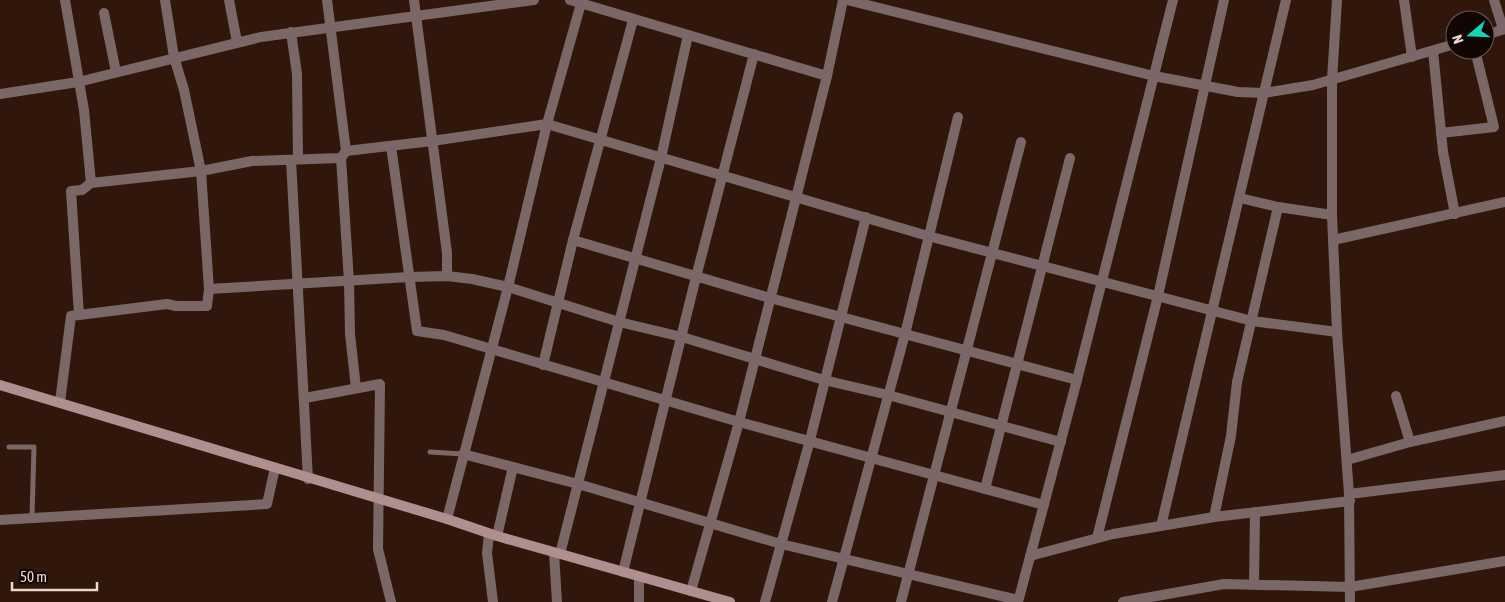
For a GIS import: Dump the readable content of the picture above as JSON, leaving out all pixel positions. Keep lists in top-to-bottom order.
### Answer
{
  "scale_bar": "50 m",
  "north": "left"
}
